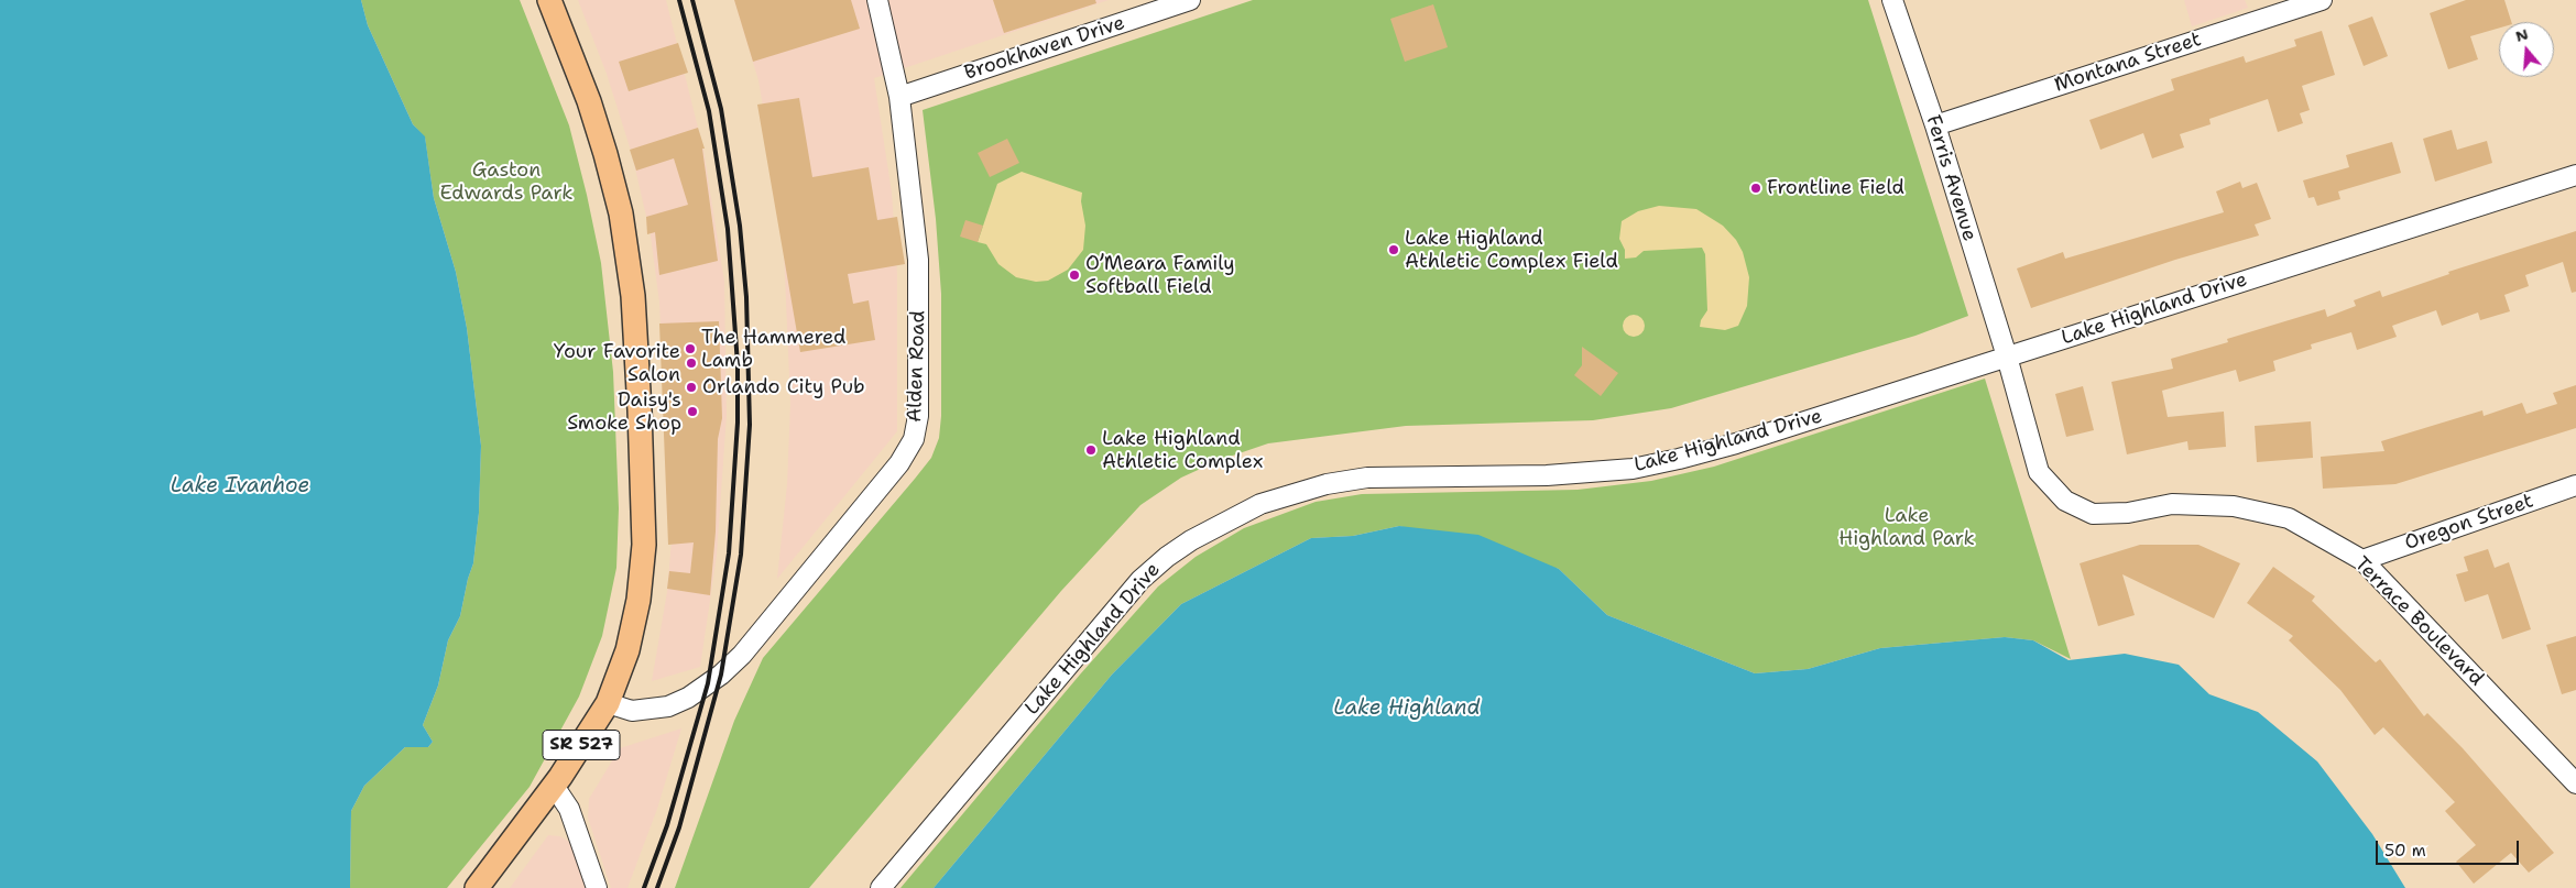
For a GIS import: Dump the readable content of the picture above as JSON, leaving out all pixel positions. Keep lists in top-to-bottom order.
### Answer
{
  "streets": {
    "main road": ["SR 527"],
    "street": [
      "Brookhaven Drive",
      "Montana Street",
      "Ferris Avenue",
      "Lake Highland Drive",
      "Alden Road",
      "Oregon Street",
      "Terrace Boulevard"
    ]
  },
  "crossings": [
    ["Brookhaven Drive", "Alden Road"],
    ["Montana Street", "Ferris Avenue"],
    ["Ferris Avenue", "Lake Highland Drive"],
    ["Ferris Avenue", "Terrace Boulevard"],
    ["Lake Highland Drive", "Terrace Boulevard"],
    ["Alden Road", "SR 527"],
    ["Oregon Street", "Terrace Boulevard"]
  ],
  "water": ["Lake Ivanhoe", "Lake Highland"],
  "parks": ["Gaston Edwards Park", "Lake Highland Park"],
  "places": [
    "Frontline Field",
    "Lake Highland Athletic Complex Field",
    "O’Meara Family Softball Field",
    "The Hammered Lamb",
    "Your Favorite Salon",
    "Orlando City Pub",
    "Daisy's Smoke Shop",
    "Lake Highland Athletic Complex"
  ],
  "scale_bar": "50 m",
  "north": "top"
}
